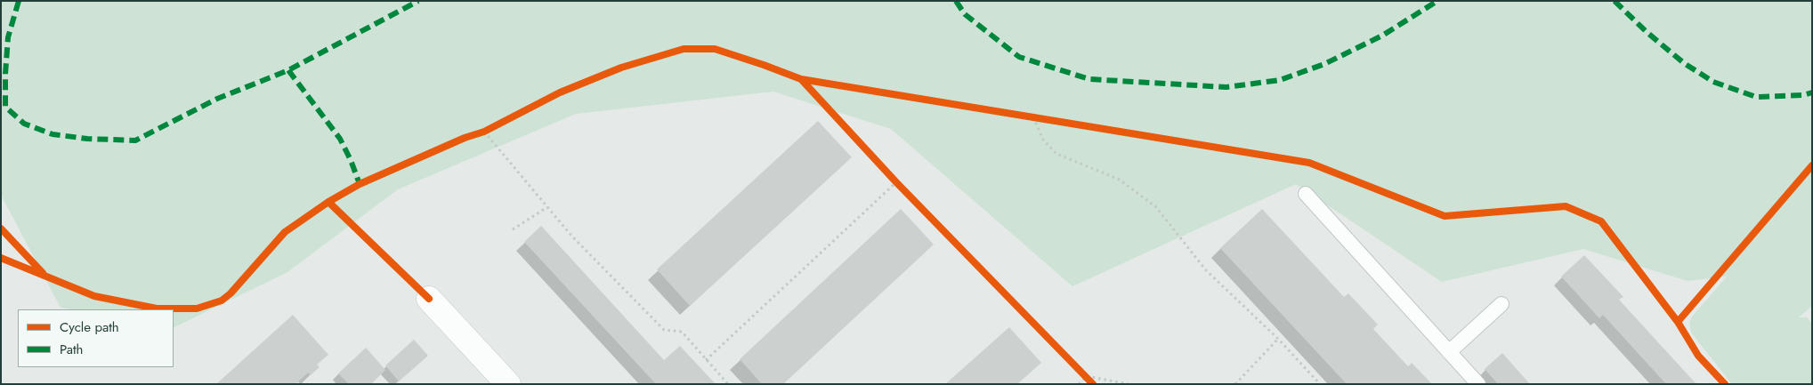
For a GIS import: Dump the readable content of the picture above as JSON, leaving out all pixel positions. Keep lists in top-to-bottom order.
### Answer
{
  "legend": ["Cycle path", "Path"]
}
